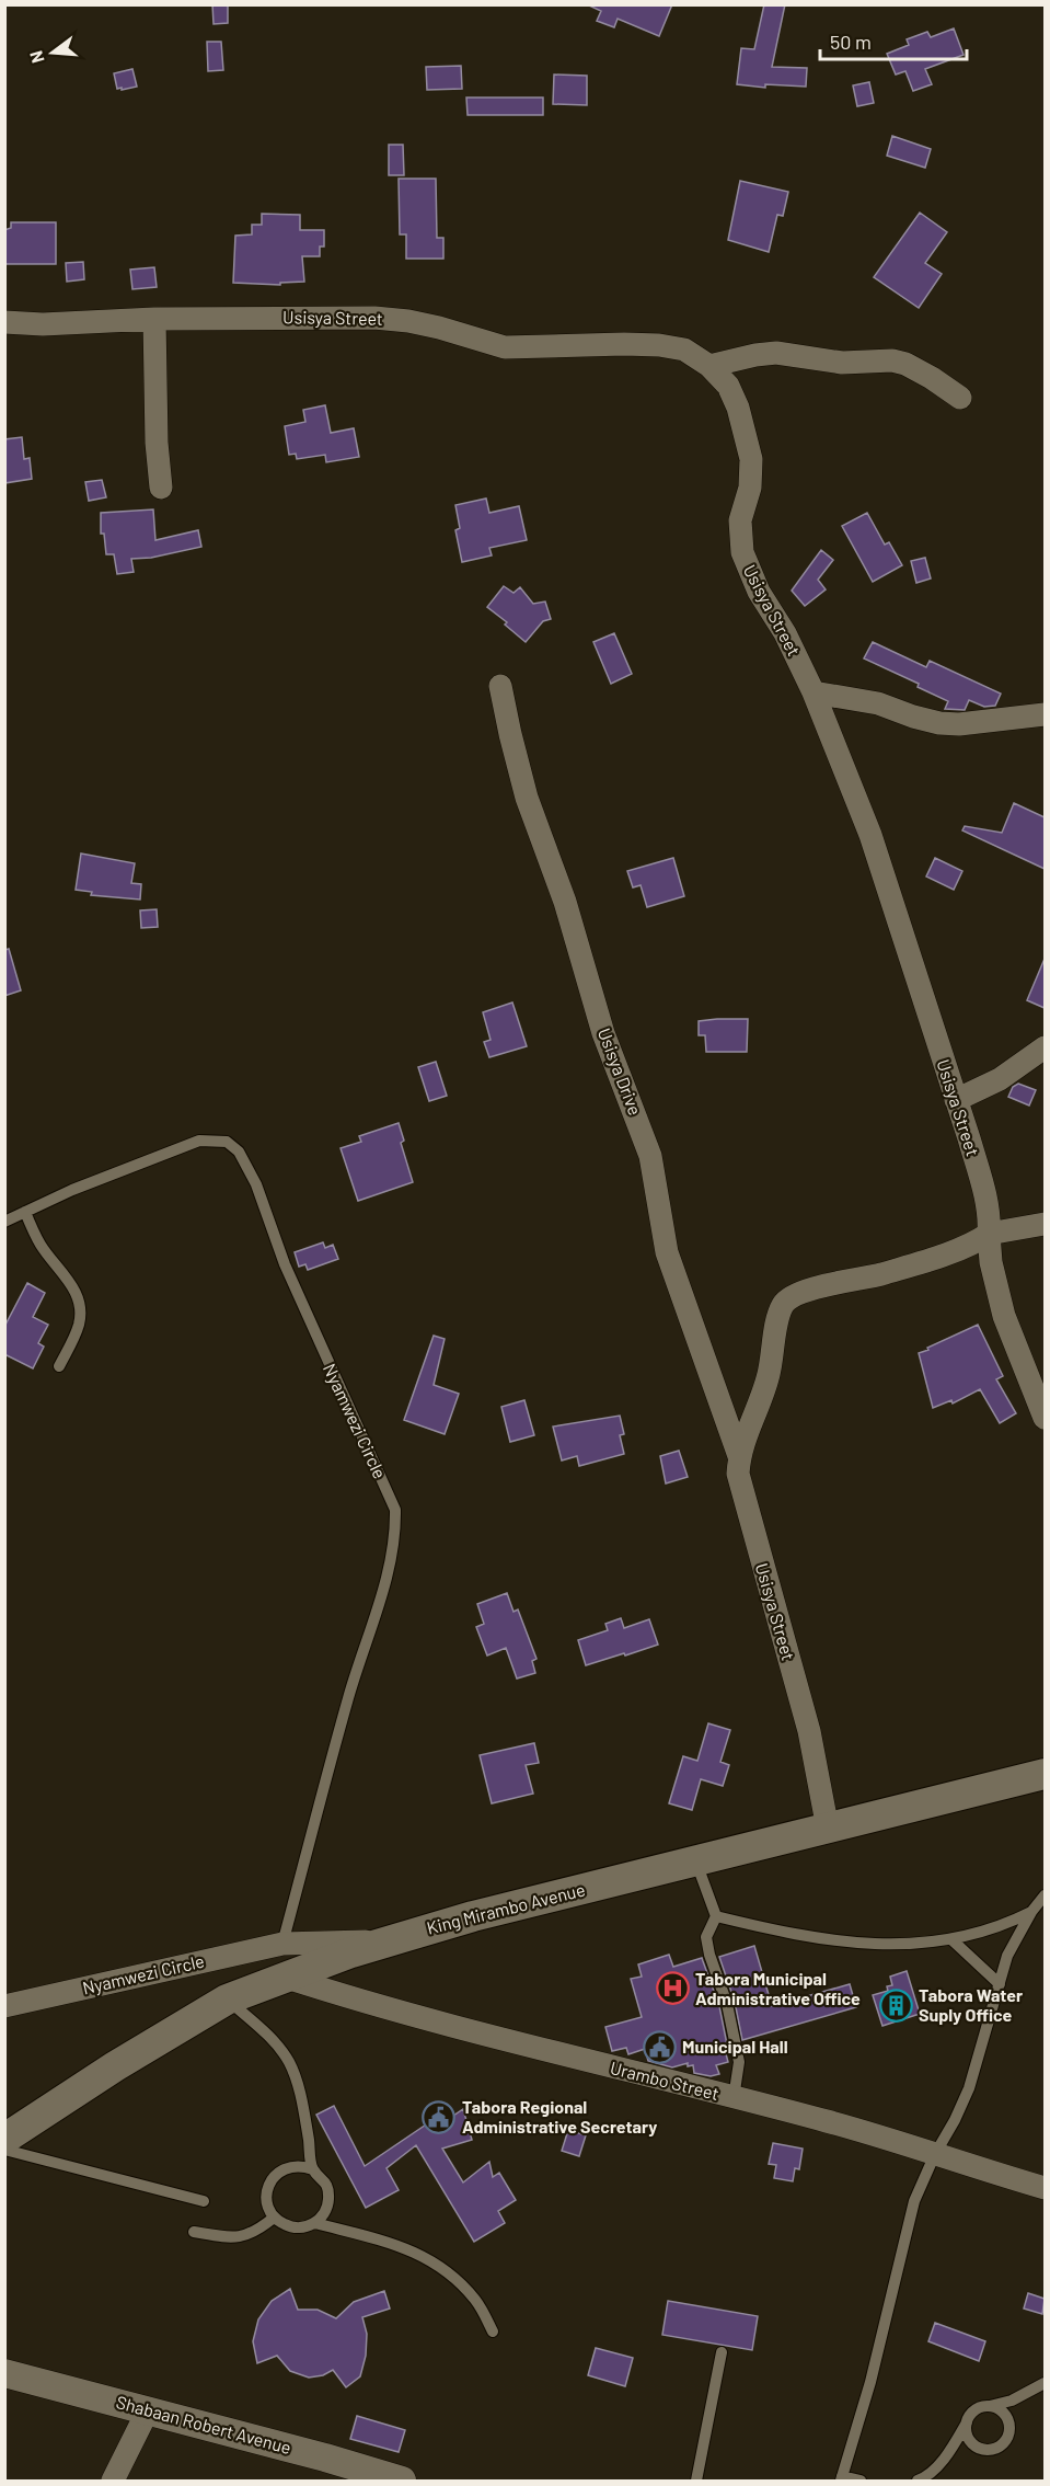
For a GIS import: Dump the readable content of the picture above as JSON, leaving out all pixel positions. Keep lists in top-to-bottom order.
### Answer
{
  "streets": {
    "main road": ["King Mirambo Avenue"],
    "street": [
      "Usisya Street",
      "Usisya Drive",
      "Nyamwezi Circle",
      "Urambo Street",
      "Shabaan Robert Avenue"
    ]
  },
  "crossings": [
    ["Usisya Street", "Usisya Drive"],
    ["Usisya Street", "King Mirambo Avenue"],
    ["Nyamwezi Circle", "King Mirambo Avenue"],
    ["King Mirambo Avenue", "Urambo Street"]
  ],
  "places": {
    "hospital": ["Tabora Municipal Administrative Office"],
    "building": ["Tabora Water Suply Office"],
    "public building": ["Municipal Hall", "Tabora Regional Administrative Secretary"]
  },
  "scale_bar": "50 m",
  "north": "left"
}
